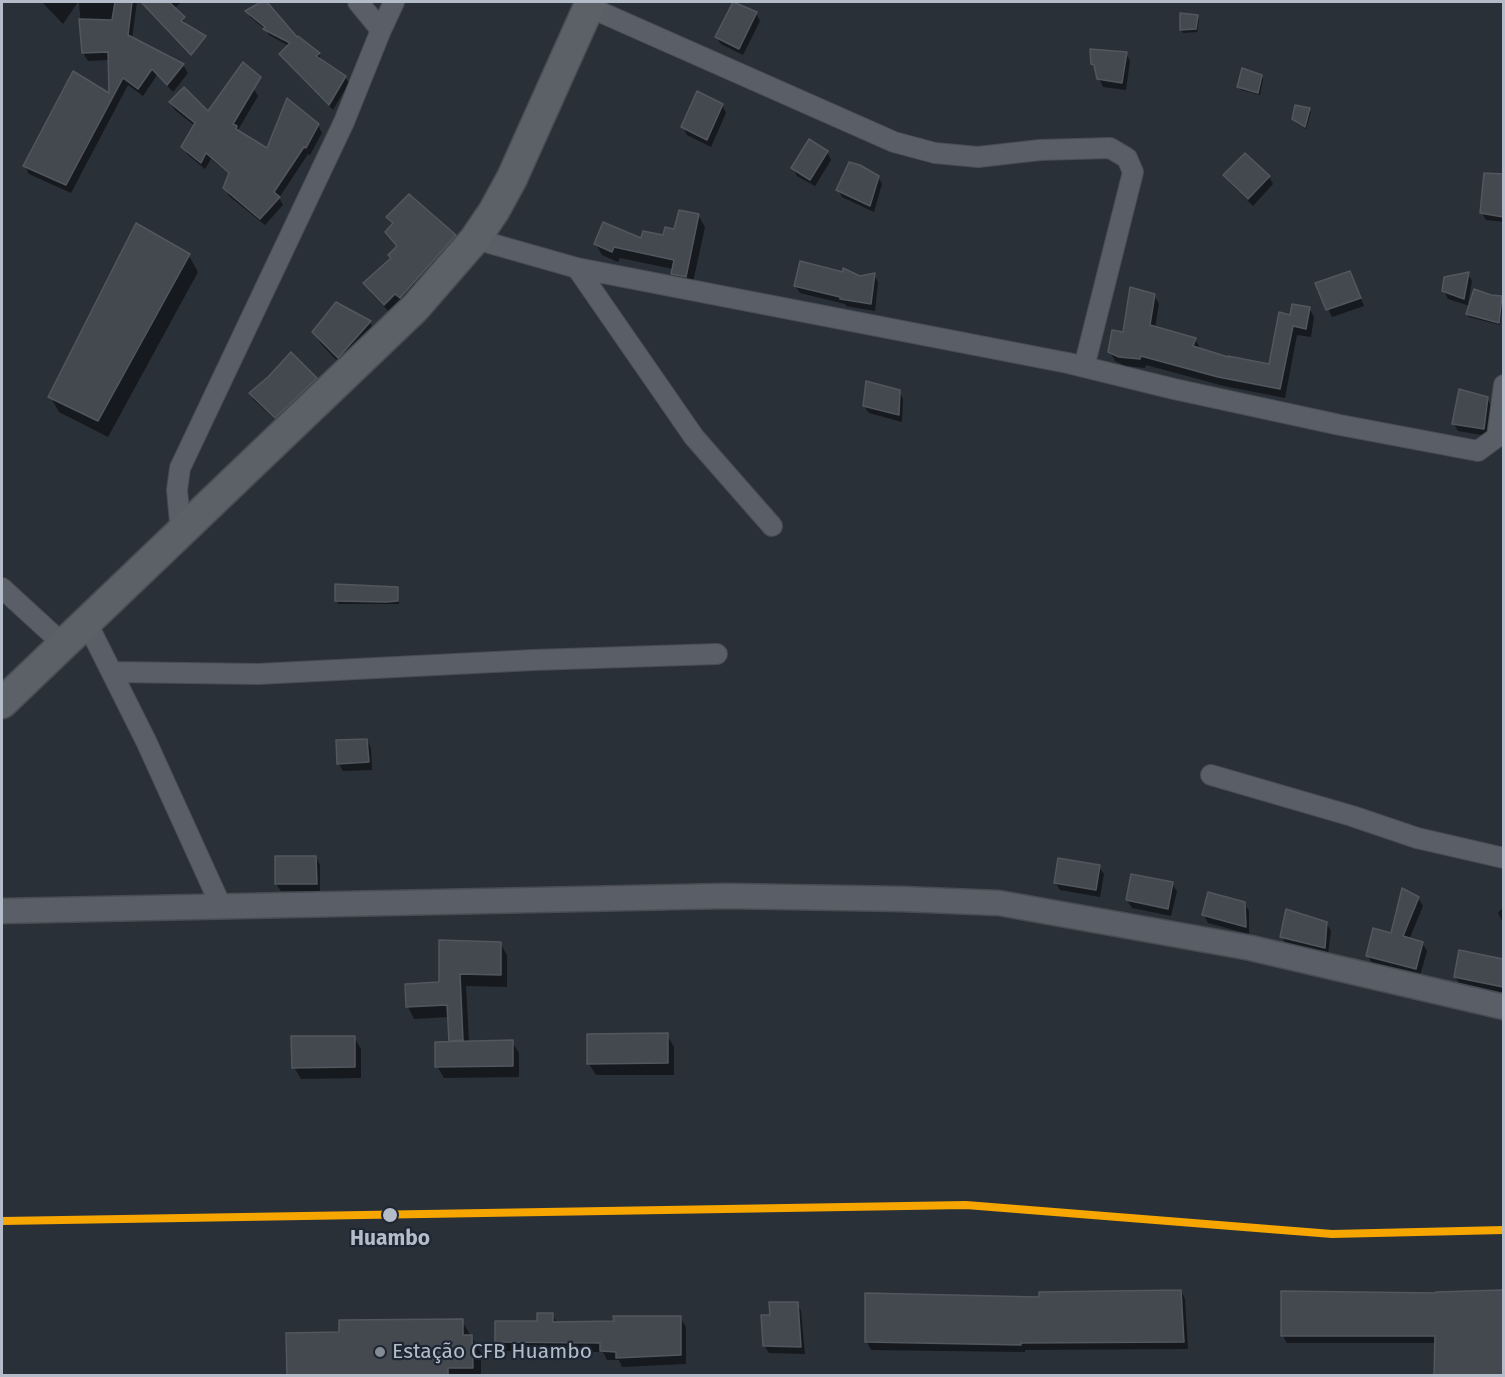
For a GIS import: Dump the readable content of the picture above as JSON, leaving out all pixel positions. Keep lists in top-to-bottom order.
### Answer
{
  "places": ["Huambo", "Estação CFB Huambo"]
}
